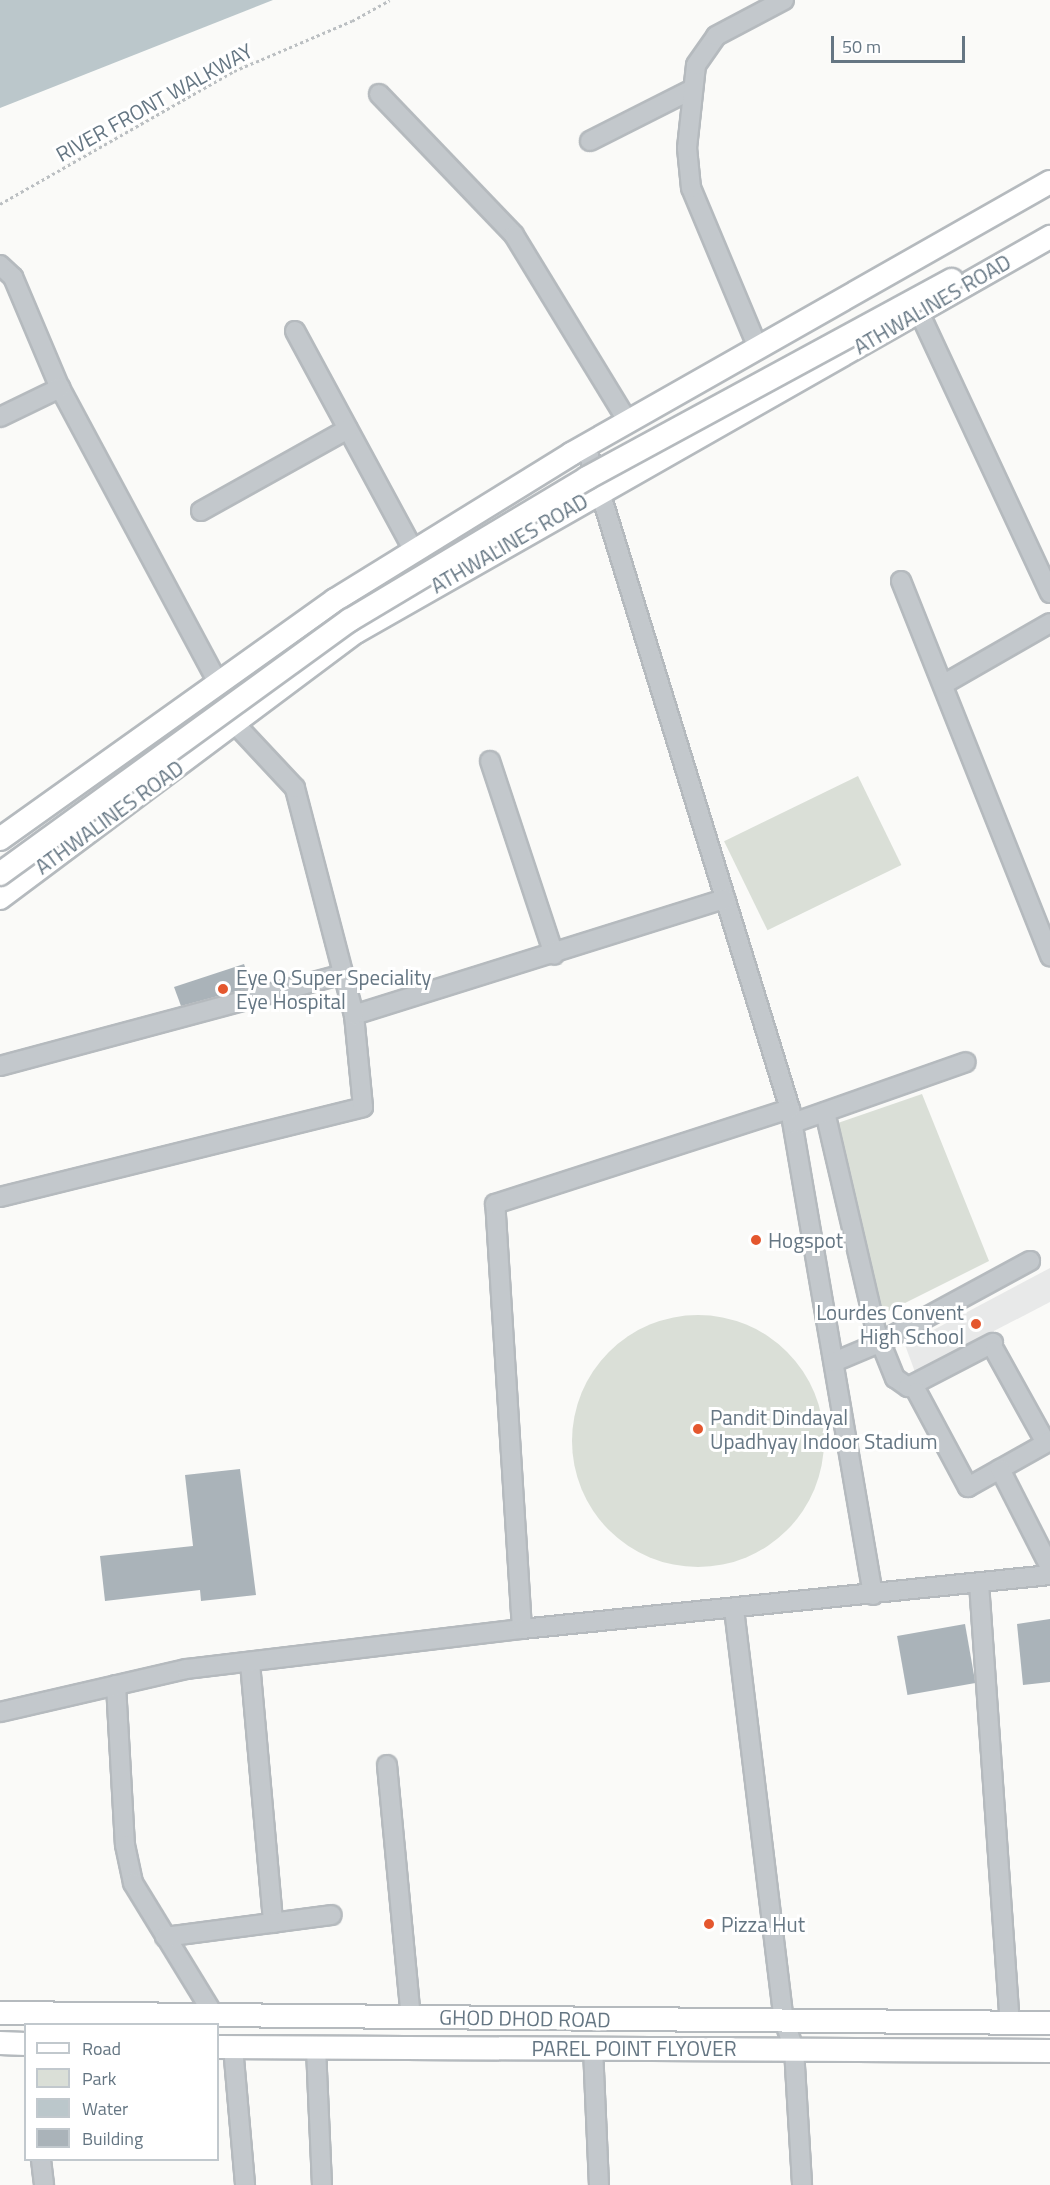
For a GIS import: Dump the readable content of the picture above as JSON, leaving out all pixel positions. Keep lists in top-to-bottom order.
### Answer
{
  "streets": {
    "main road": ["ATHWALINES ROAD", "GHOD DHOD ROAD", "PAREL POINT FLYOVER"],
    "path": ["RIVER FRONT WALKWAY"]
  },
  "places": [
    "Eye Q Super Speciality Eye Hospital",
    "Hogspot",
    "Lourdes Convent High School",
    "Pandit Dindayal Upadhyay Indoor Stadium",
    "Pizza Hut"
  ],
  "legend": [
    "Road",
    "Park",
    "Water",
    "Building"
  ],
  "scale_bar": "50 m"
}
